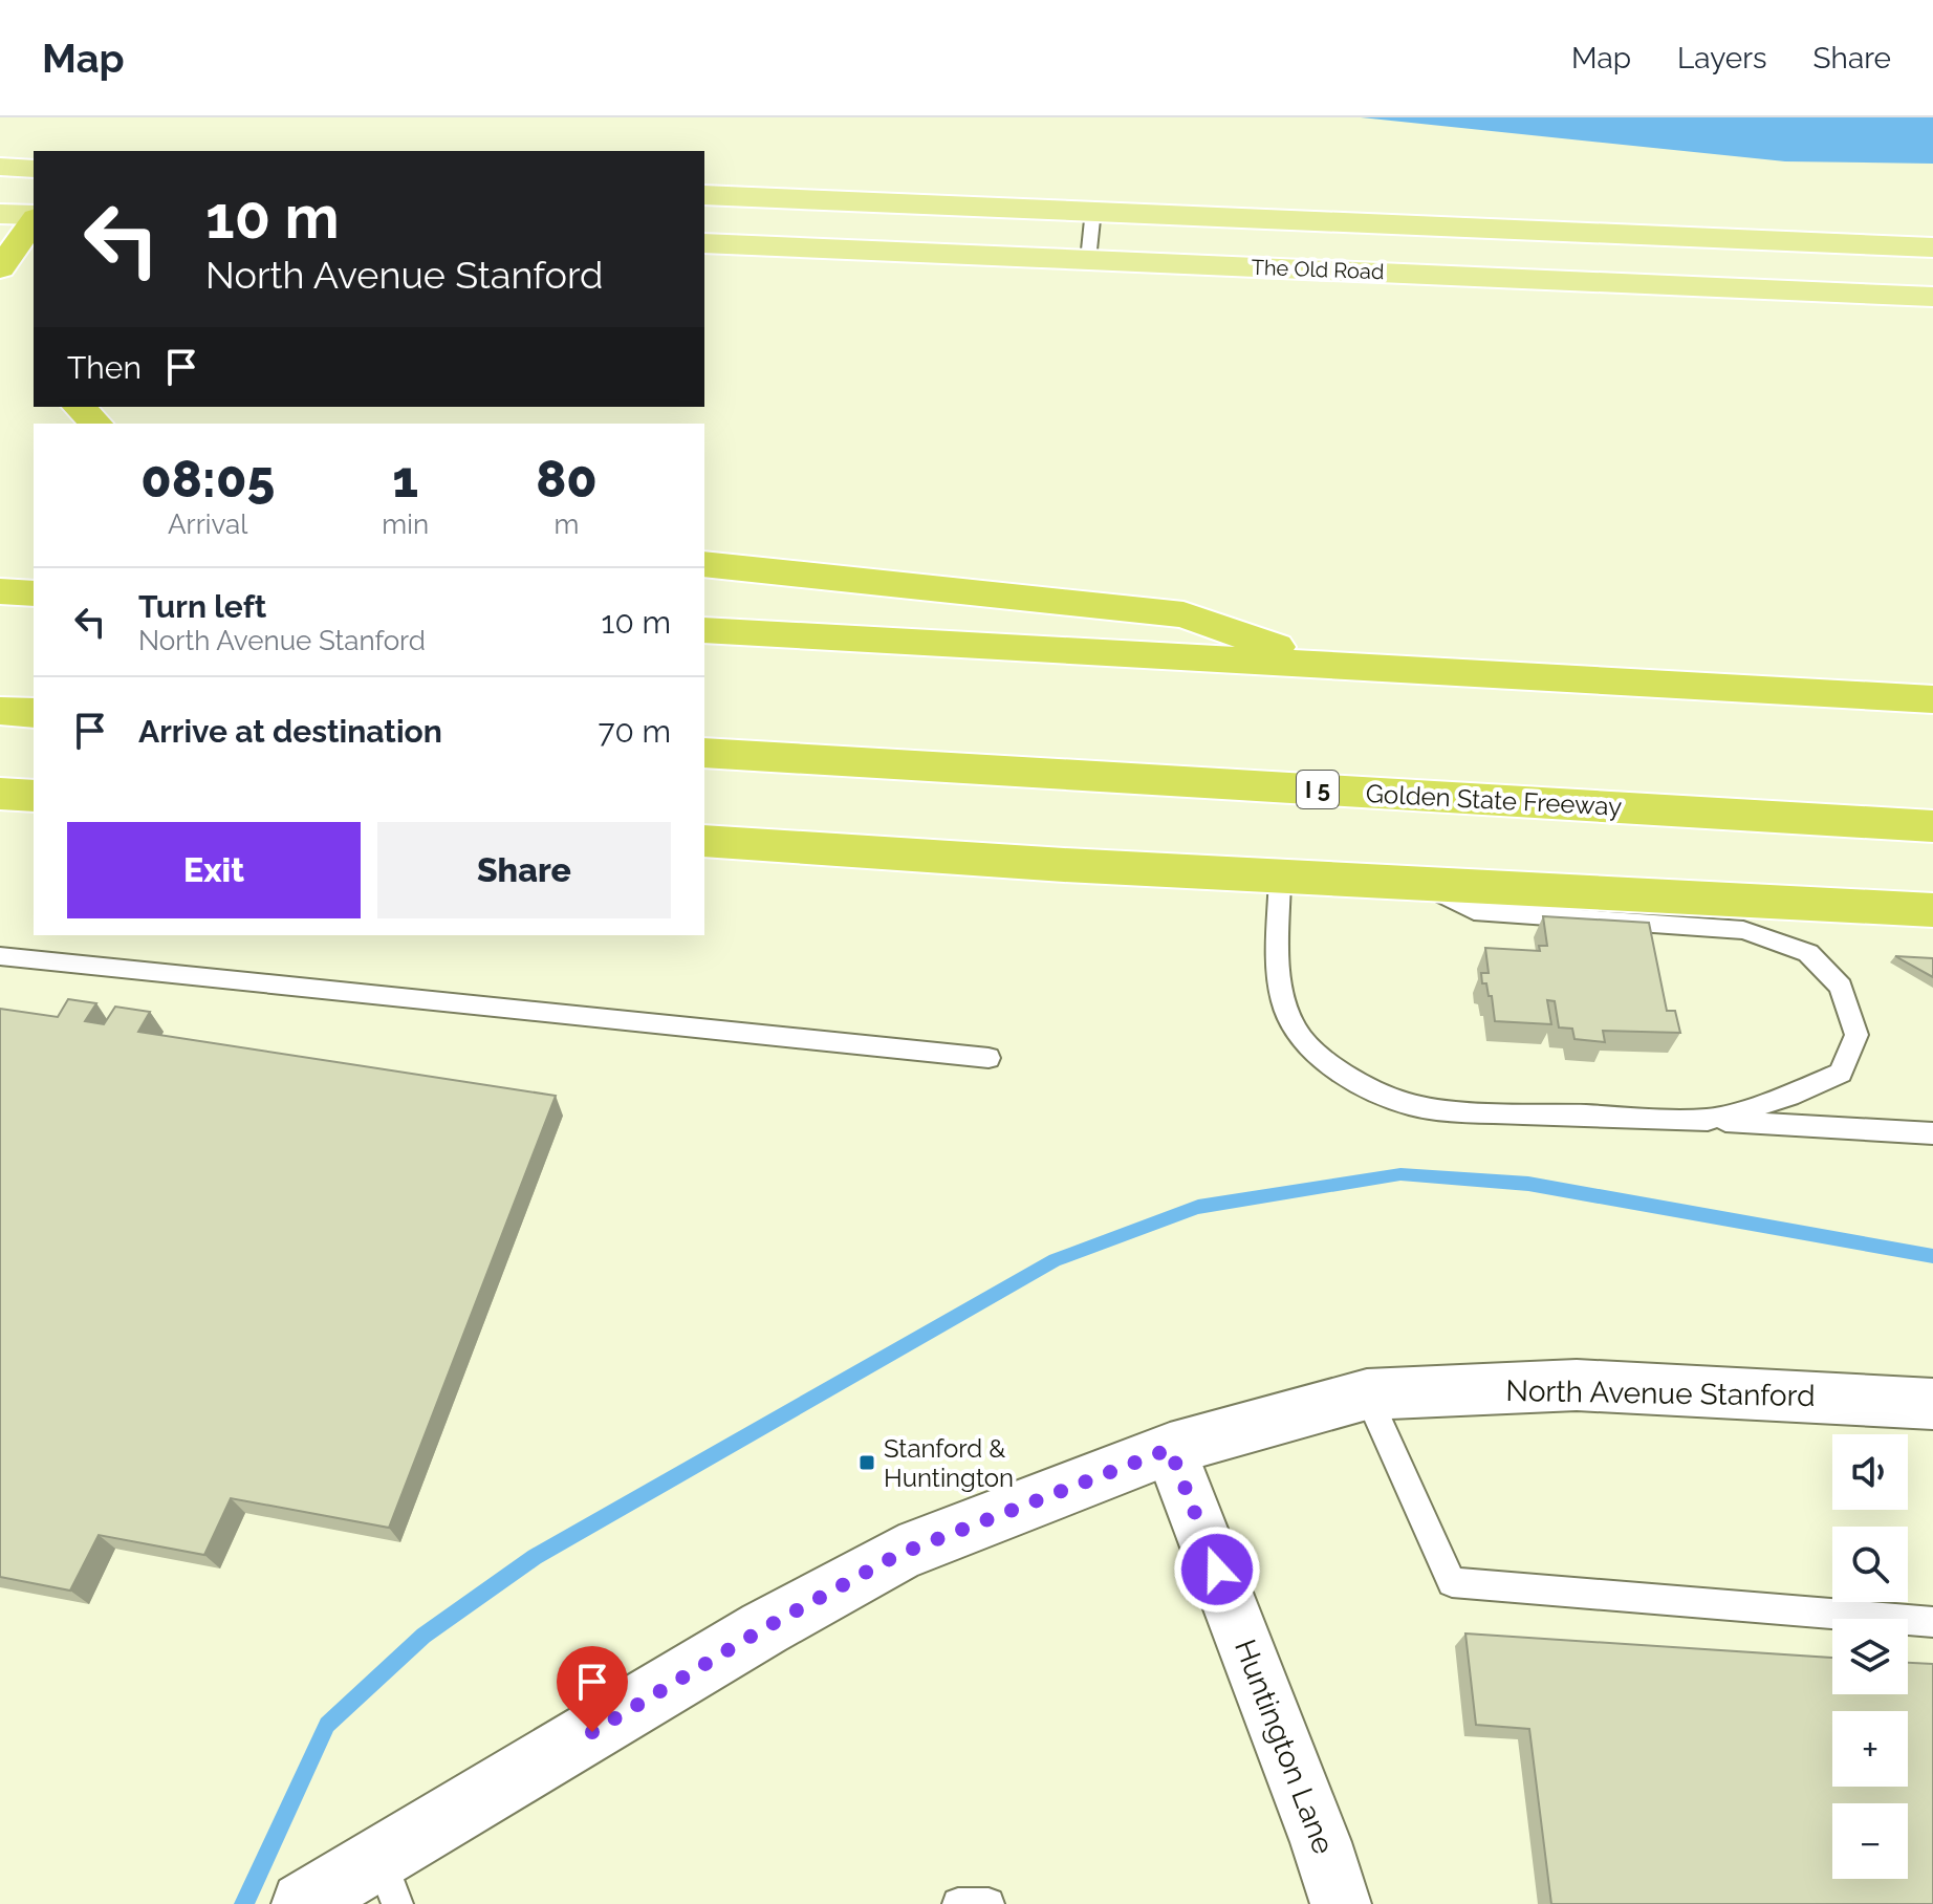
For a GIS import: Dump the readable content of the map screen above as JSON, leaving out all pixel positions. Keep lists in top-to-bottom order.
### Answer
{
  "streets": {
    "highway": ["I 5", "Golden State Freeway"],
    "main road": ["The Old Road"],
    "street": ["North Avenue Stanford", "Huntington Lane"]
  },
  "crossings": [
    ["North Avenue Stanford", "Huntington Lane"]
  ],
  "places": {
    "transit": ["Stanford & Huntington"]
  },
  "page": {
    "header": "Map",
    "nav": ["Map", "Layers", "Share"],
    "turn": ["10 m", "North Avenue Stanford"],
    "then": "Then",
    "eta": [
      "08:05",
      "Arrival",
      "1",
      "min",
      "80",
      "m"
    ],
    "list": [
      {
        "name": "Turn left",
        "note": "North Avenue Stanford",
        "value": "10 m"
      },
      {
        "name": "Arrive at destination",
        "value": "70 m"
      }
    ],
    "buttons": ["Exit", "Share"],
    "map_buttons": ["+", "−"]
  }
}
